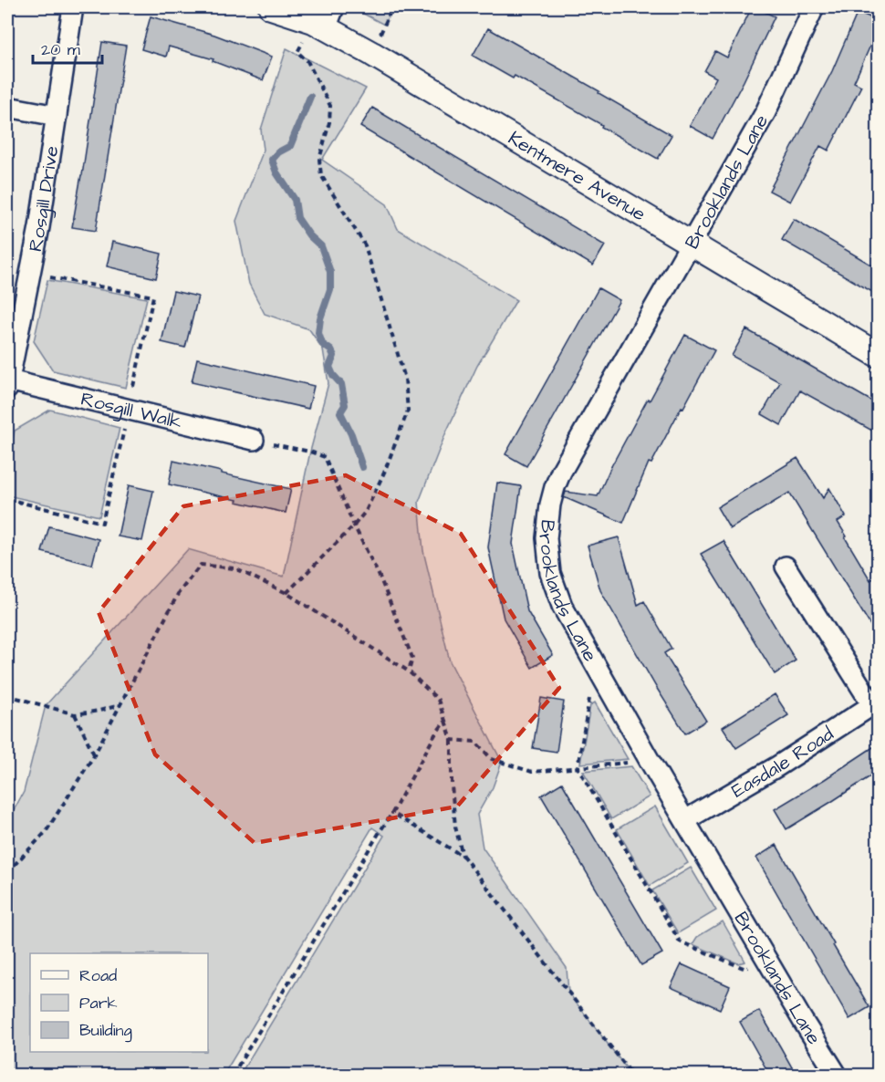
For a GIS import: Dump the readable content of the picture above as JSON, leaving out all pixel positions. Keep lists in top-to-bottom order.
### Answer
{
  "streets": {
    "street": [
      "Kentmere Avenue",
      "Brooklands Lane",
      "Rosgill Drive",
      "Rosgill Walk",
      "Easdale Road"
    ]
  },
  "crossings": [
    ["Kentmere Avenue", "Brooklands Lane"],
    ["Brooklands Lane", "Easdale Road"],
    ["Rosgill Drive", "Rosgill Walk"]
  ],
  "legend": ["Road", "Park", "Building"],
  "scale_bar": "20 m"
}
